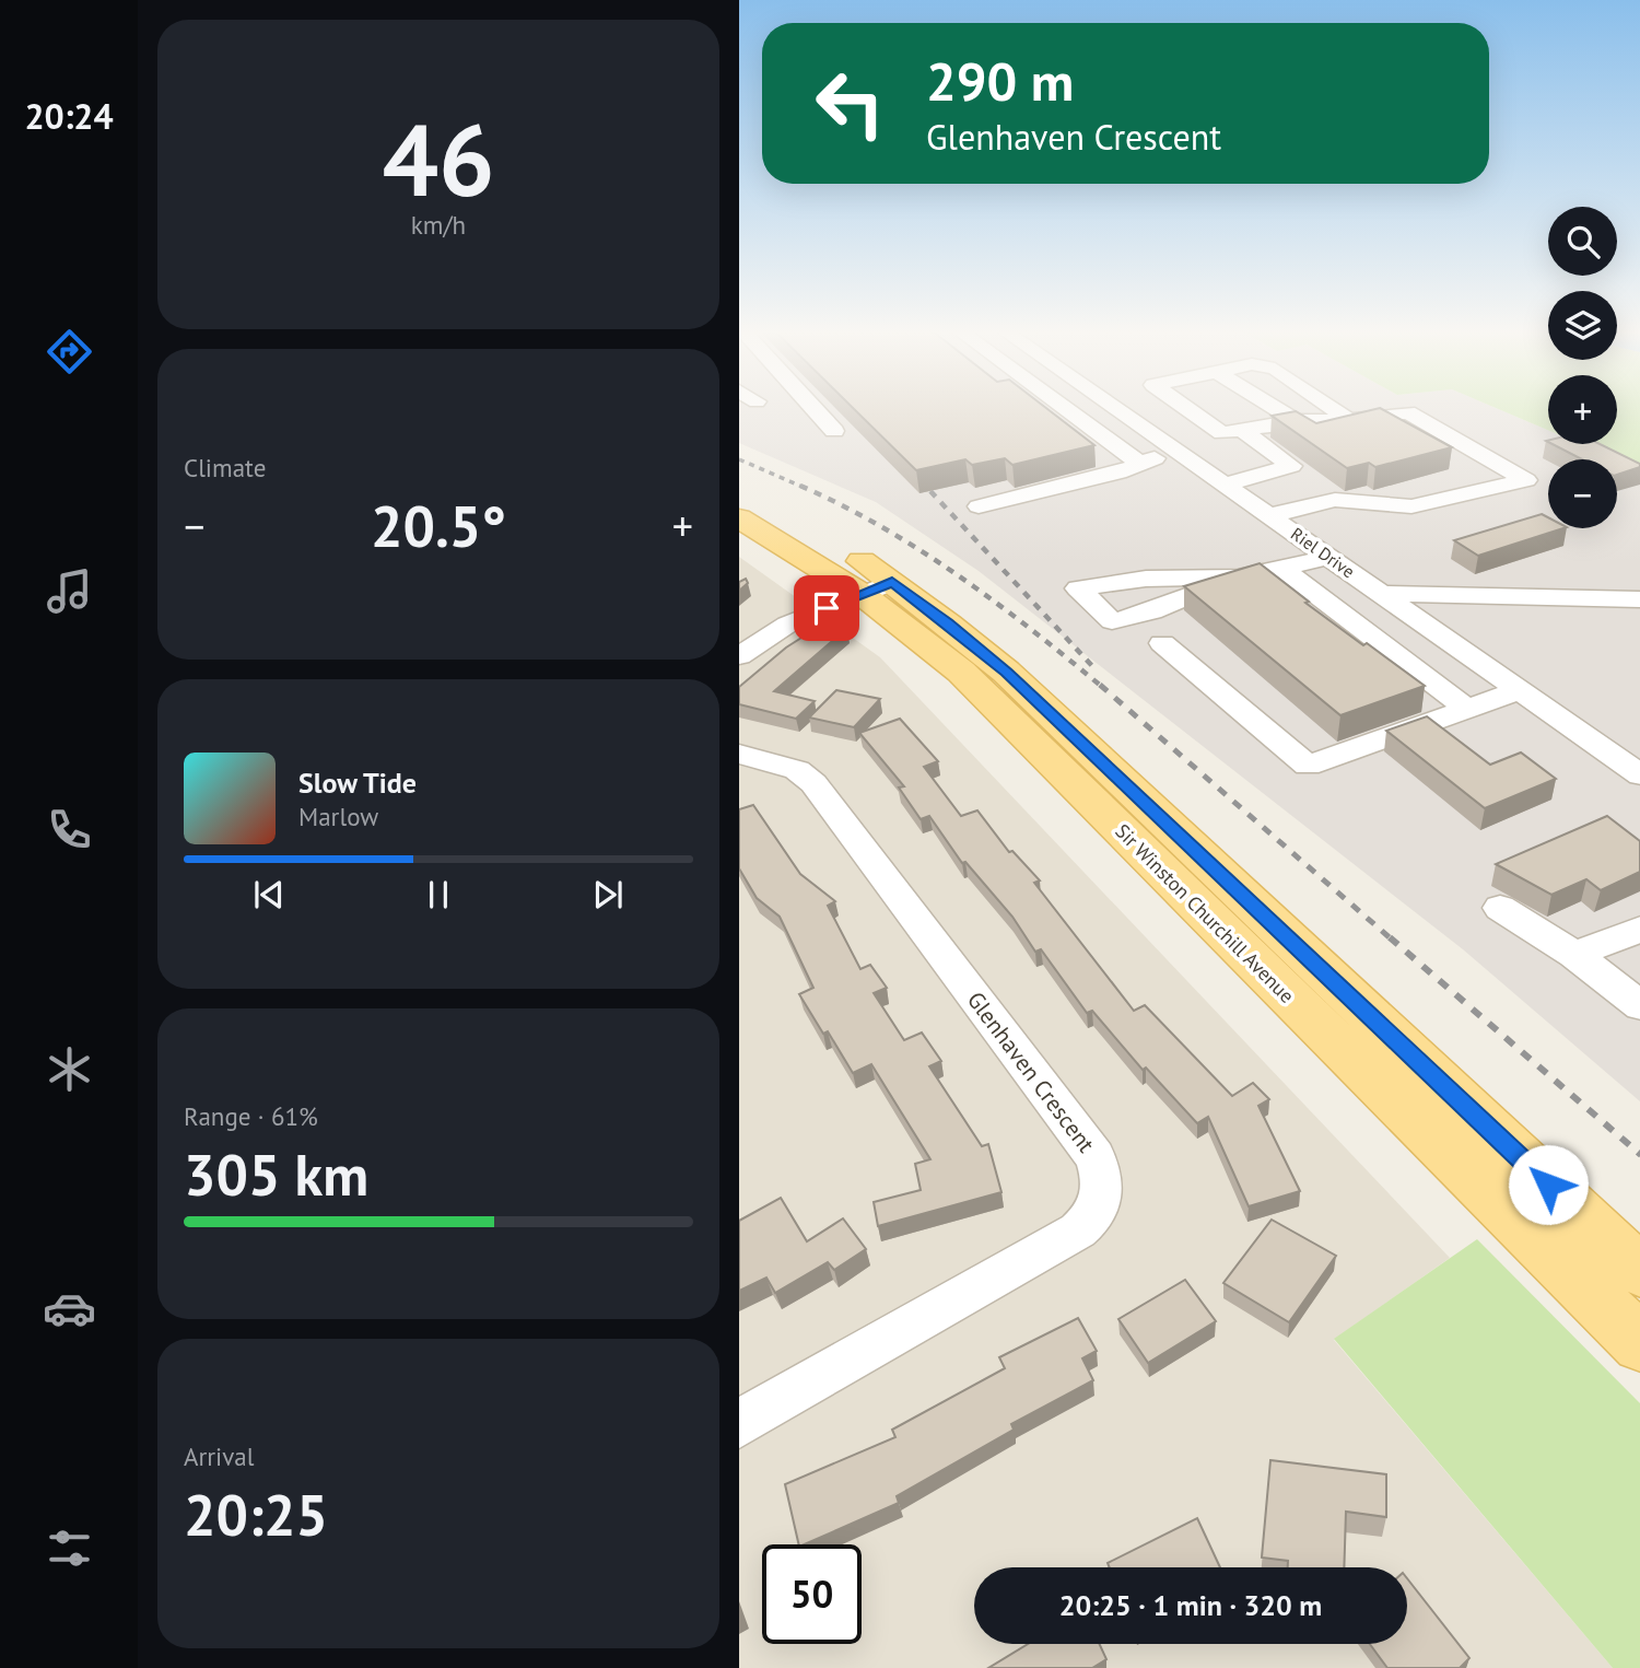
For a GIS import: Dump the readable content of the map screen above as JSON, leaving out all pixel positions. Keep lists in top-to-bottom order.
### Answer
{
  "streets": {
    "main road": ["Sir Winston Churchill Avenue"],
    "street": ["Riel Drive", "Glenhaven Crescent"]
  },
  "page": {
    "tabs": "20:24",
    "tile": [
      ["46", "km/h"],
      "Climate",
      ["Range · 61%", "305 km"],
      ["Arrival", "20:25"]
    ],
    "turn": ["290 m", "Glenhaven Crescent"],
    "map_buttons": ["+", "−"],
    "heat": ["−", "20.5°", "+"],
    "song": ["Slow Tide", "Marlow"],
    "limit": "50",
    "trip": "20:25 · 1 min · 320 m"
  }
}
